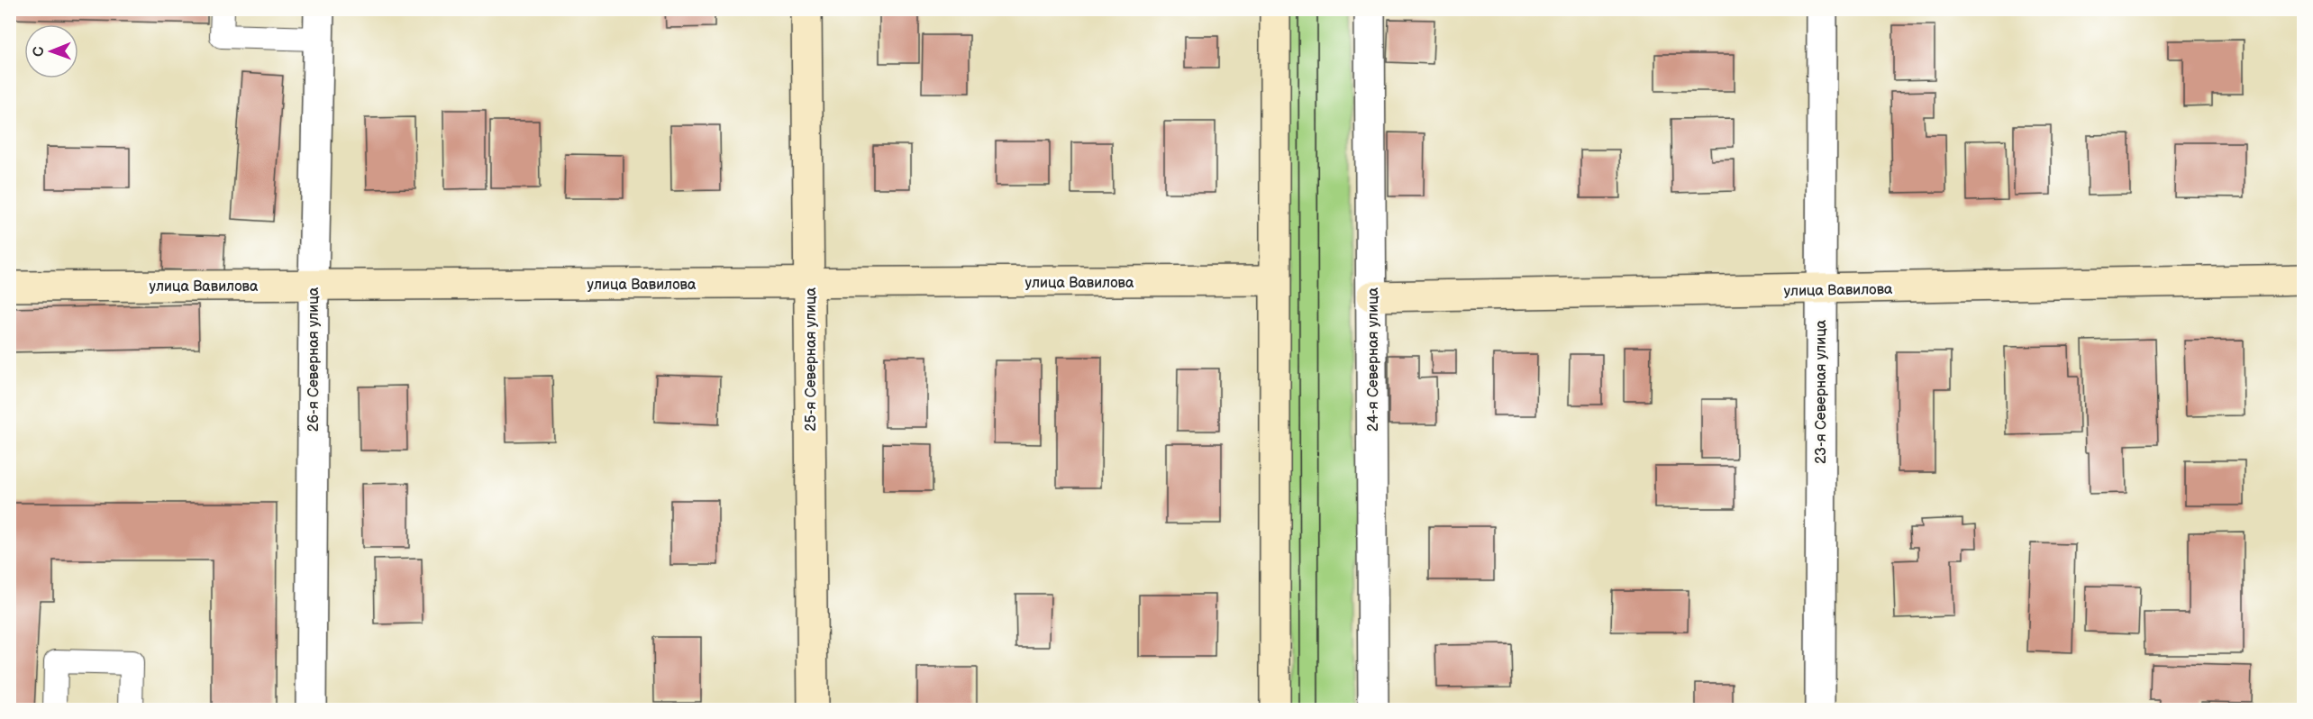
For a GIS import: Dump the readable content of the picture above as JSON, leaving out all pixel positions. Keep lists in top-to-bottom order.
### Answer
{
  "streets": {
    "street": [
      "улица Вавилова",
      "26-я Северная улица",
      "25-я Северная улица",
      "24-я Северная улица",
      "23-я Северная улица"
    ]
  },
  "crossings": [
    ["улица Вавилова", "26-я Северная улица"],
    ["улица Вавилова", "25-я Северная улица"],
    ["улица Вавилова", "24-я Северная улица"],
    ["улица Вавилова", "23-я Северная улица"]
  ],
  "north": "left"
}
